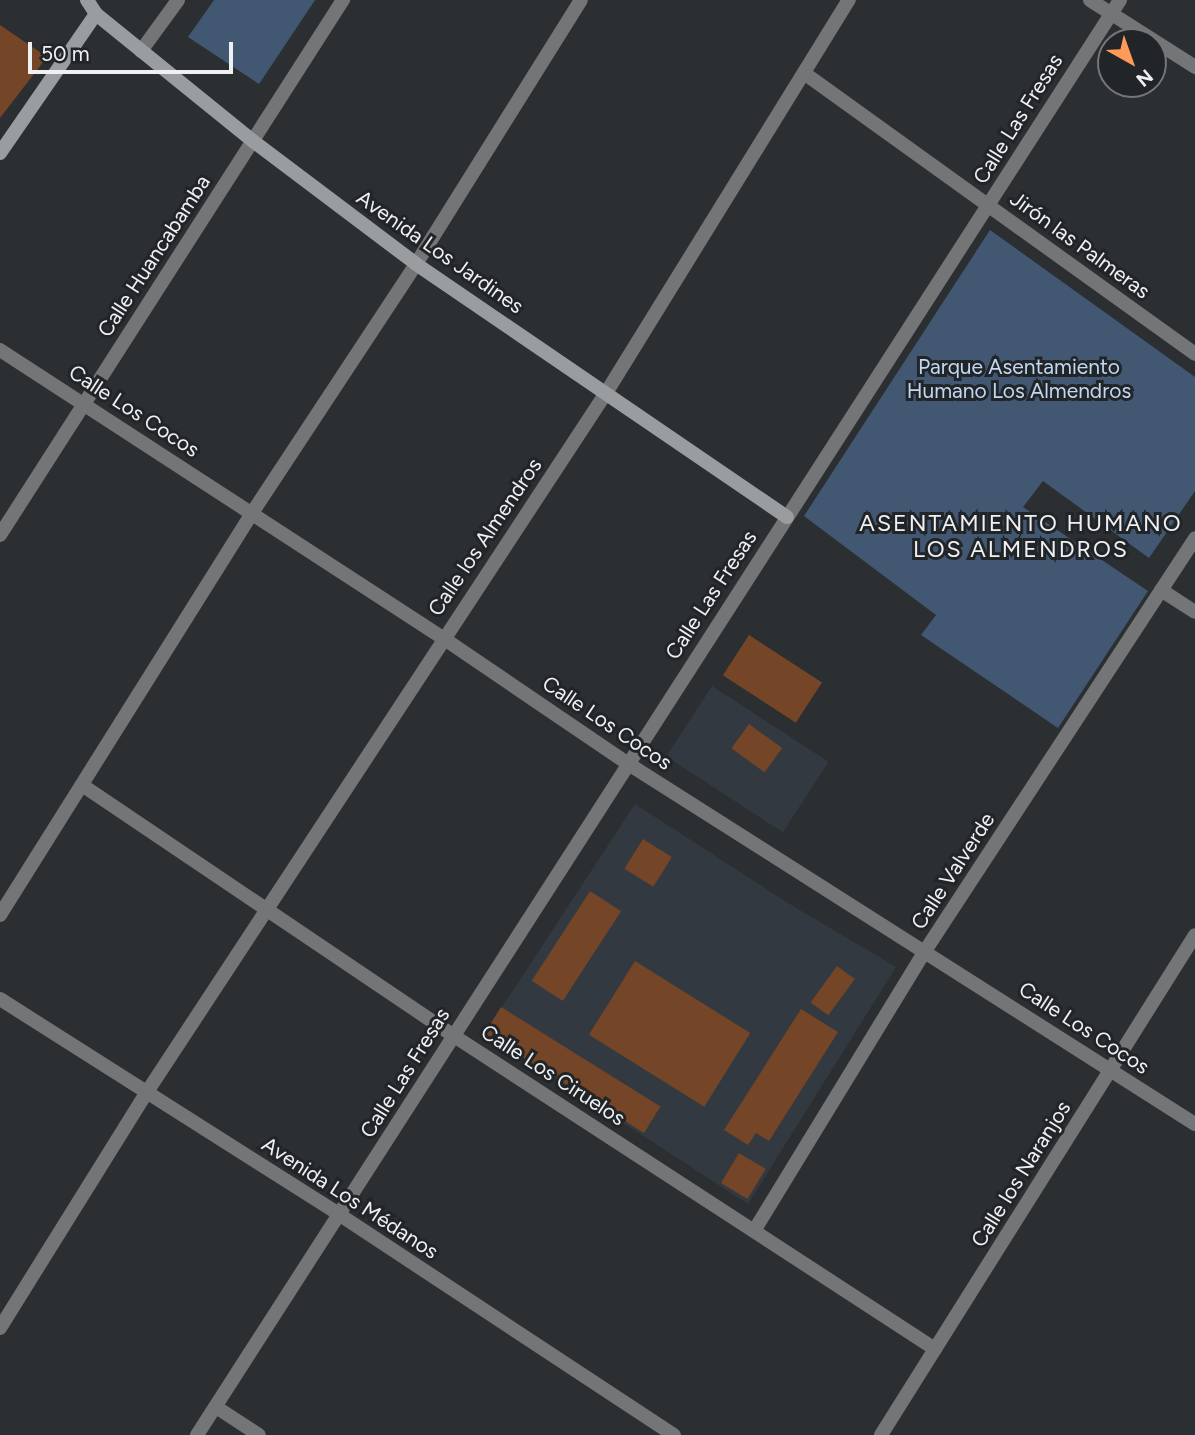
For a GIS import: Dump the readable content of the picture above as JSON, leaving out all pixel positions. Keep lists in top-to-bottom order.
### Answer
{
  "streets": {
    "street": [
      "Calle Las Fresas",
      "Jirón las Palmeras",
      "Avenida Los Jardines",
      "Calle Huancabamba",
      "Calle Los Cocos",
      "Calle los Almendros",
      "Calle Valverde",
      "Calle Los Ciruelos",
      "Calle los Naranjos",
      "Avenida Los Médanos"
    ]
  },
  "crossings": [
    ["Calle Las Fresas", "Jirón las Palmeras"],
    ["Calle Las Fresas", "Avenida Los Jardines"],
    ["Calle Las Fresas", "Calle Los Cocos"],
    ["Calle Las Fresas", "Calle Los Ciruelos"],
    ["Calle Las Fresas", "Avenida Los Médanos"],
    ["Jirón las Palmeras", "Calle los Almendros"],
    ["Avenida Los Jardines", "Calle Huancabamba"],
    ["Avenida Los Jardines", "Calle los Almendros"],
    ["Calle Huancabamba", "Calle Los Cocos"],
    ["Calle Los Cocos", "Calle los Almendros"],
    ["Calle Los Cocos", "Calle Valverde"],
    ["Calle Los Cocos", "Calle los Naranjos"],
    ["Calle los Almendros", "Calle Los Ciruelos"],
    ["Calle los Almendros", "Avenida Los Médanos"],
    ["Calle Valverde", "Calle Los Ciruelos"],
    ["Calle Los Ciruelos", "Calle los Naranjos"]
  ],
  "districts": ["ASENTAMIENTO HUMANO LOS ALMENDROS"],
  "parks": ["Parque Asentamiento Humano Los Almendros"],
  "scale_bar": "50 m",
  "north": "bottom right"
}
